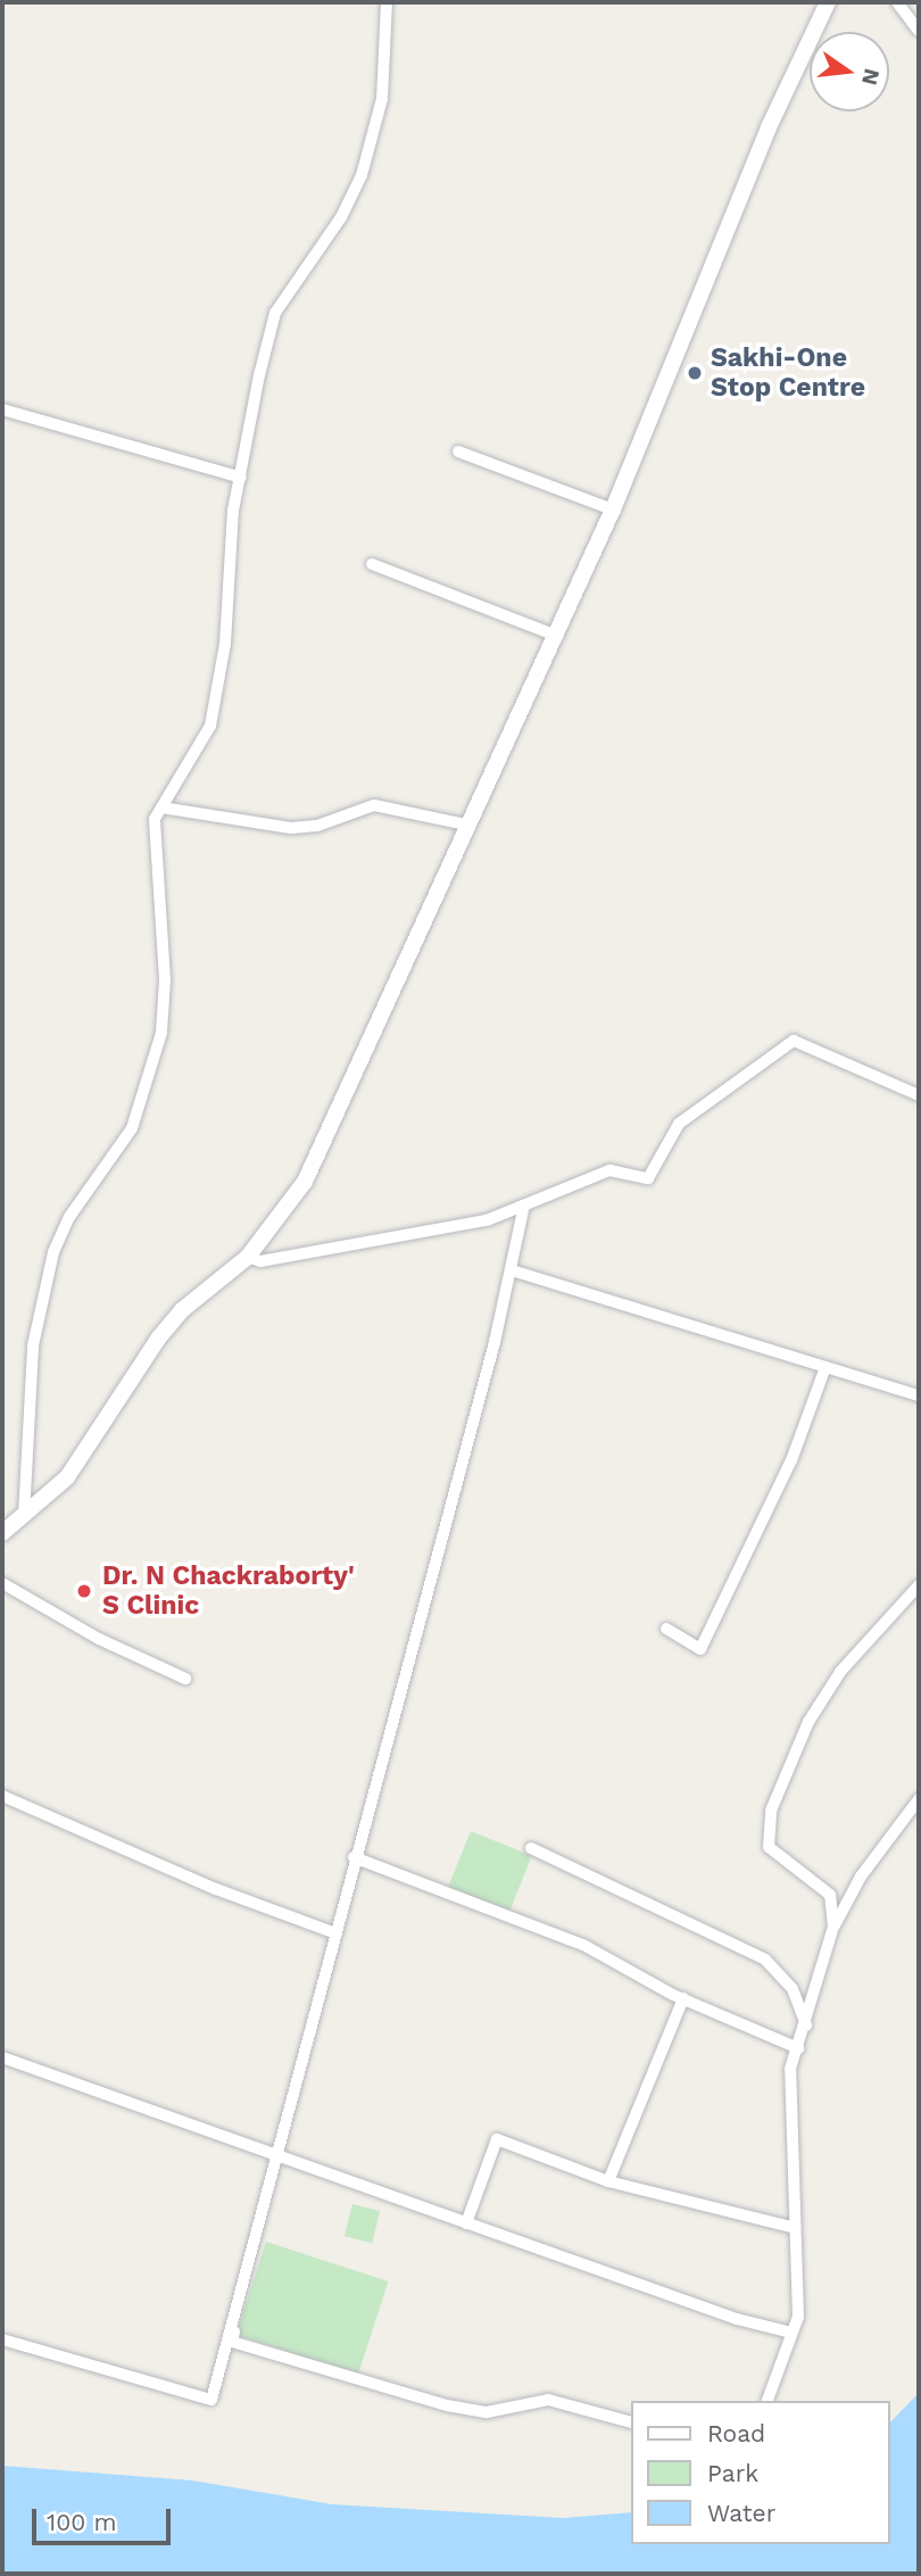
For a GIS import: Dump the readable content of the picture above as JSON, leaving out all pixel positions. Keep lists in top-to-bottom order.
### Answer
{
  "places": ["Sakhi-One Stop Centre", "Dr. N Chackraborty' S Clinic"],
  "legend": ["Road", "Park", "Water"],
  "scale_bar": "100 m",
  "north": "right"
}
